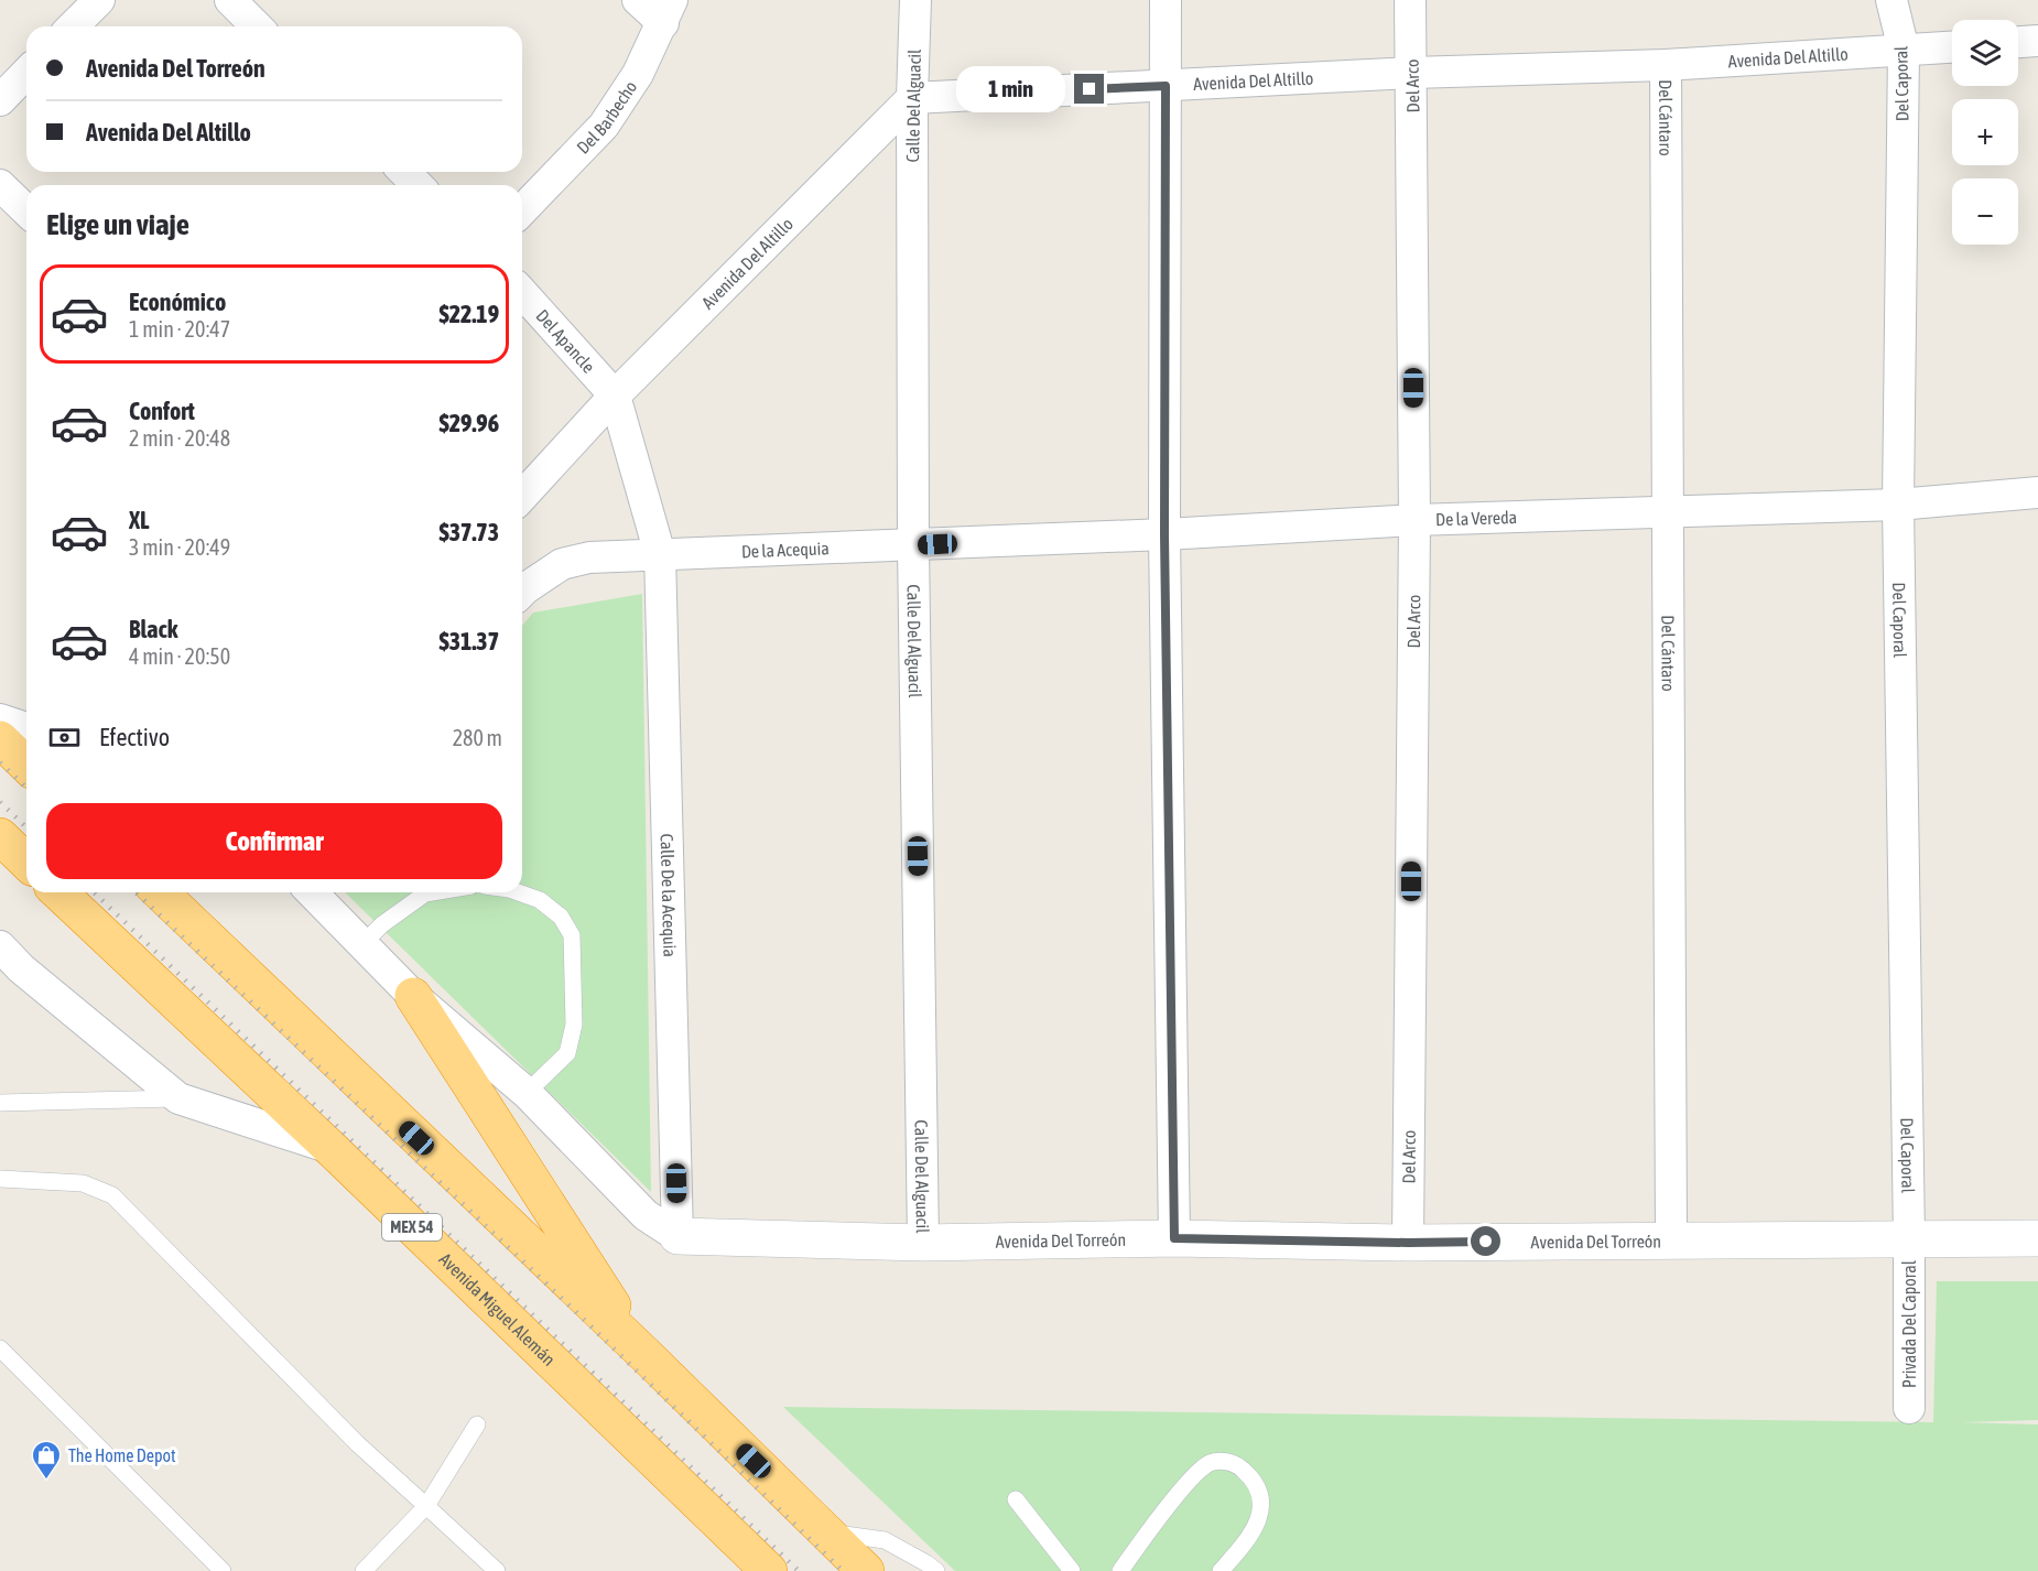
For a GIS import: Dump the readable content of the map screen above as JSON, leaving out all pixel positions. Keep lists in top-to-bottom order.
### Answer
{
  "streets": {
    "highway": ["MEX 54", "Avenida Miguel Alemán"],
    "street": [
      "Avenida Del Altillo",
      "Del Caporal",
      "Del Arco",
      "Calle Del Alguacil",
      "Del Barbecho",
      "Del Cántaro",
      "Del Apancle",
      "De la Vereda",
      "De la Acequia",
      "Calle De la Acequia",
      "Avenida Del Torreón",
      "Privada Del Caporal"
    ]
  },
  "crossings": [
    ["Avenida Del Altillo", "Del Caporal"],
    ["Avenida Del Altillo", "Del Arco"],
    ["Avenida Del Altillo", "Calle Del Alguacil"],
    ["Avenida Del Altillo", "Del Cántaro"],
    ["Avenida Del Altillo", "Del Apancle"],
    ["Avenida Del Altillo", "Calle De la Acequia"],
    ["Del Caporal", "De la Vereda"],
    ["Del Caporal", "Avenida Del Torreón"],
    ["Del Caporal", "Privada Del Caporal"],
    ["Del Arco", "De la Vereda"],
    ["Del Arco", "Avenida Del Torreón"],
    ["Calle Del Alguacil", "De la Vereda"],
    ["Calle Del Alguacil", "De la Acequia"],
    ["Calle Del Alguacil", "Avenida Del Torreón"],
    ["Del Cántaro", "De la Vereda"],
    ["Del Cántaro", "Avenida Del Torreón"],
    ["Del Apancle", "Calle De la Acequia"],
    ["De la Vereda", "De la Acequia"],
    ["De la Acequia", "Calle De la Acequia"],
    ["Calle De la Acequia", "Avenida Del Torreón"],
    ["Avenida Del Torreón", "Privada Del Caporal"]
  ],
  "places": {
    "shop": ["The Home Depot"]
  },
  "page": {
    "map_buttons": ["+", "−"],
    "banner": ["Avenida Del Torreón", "Avenida Del Altillo"],
    "bubble": "1 min",
    "heading": "Elige un viaje",
    "list": [
      {
        "name": "Económico",
        "note": "1 min · 20:47",
        "value": "$22.19"
      },
      {
        "name": "Confort",
        "note": "2 min · 20:48",
        "value": "$29.96"
      },
      {
        "name": "XL",
        "note": "3 min · 20:49",
        "value": "$37.73"
      },
      {
        "name": "Black",
        "note": "4 min · 20:50",
        "value": "$31.37"
      }
    ],
    "pay": ["Efectivo", "280 m"],
    "buttons": "Confirmar"
  }
}
